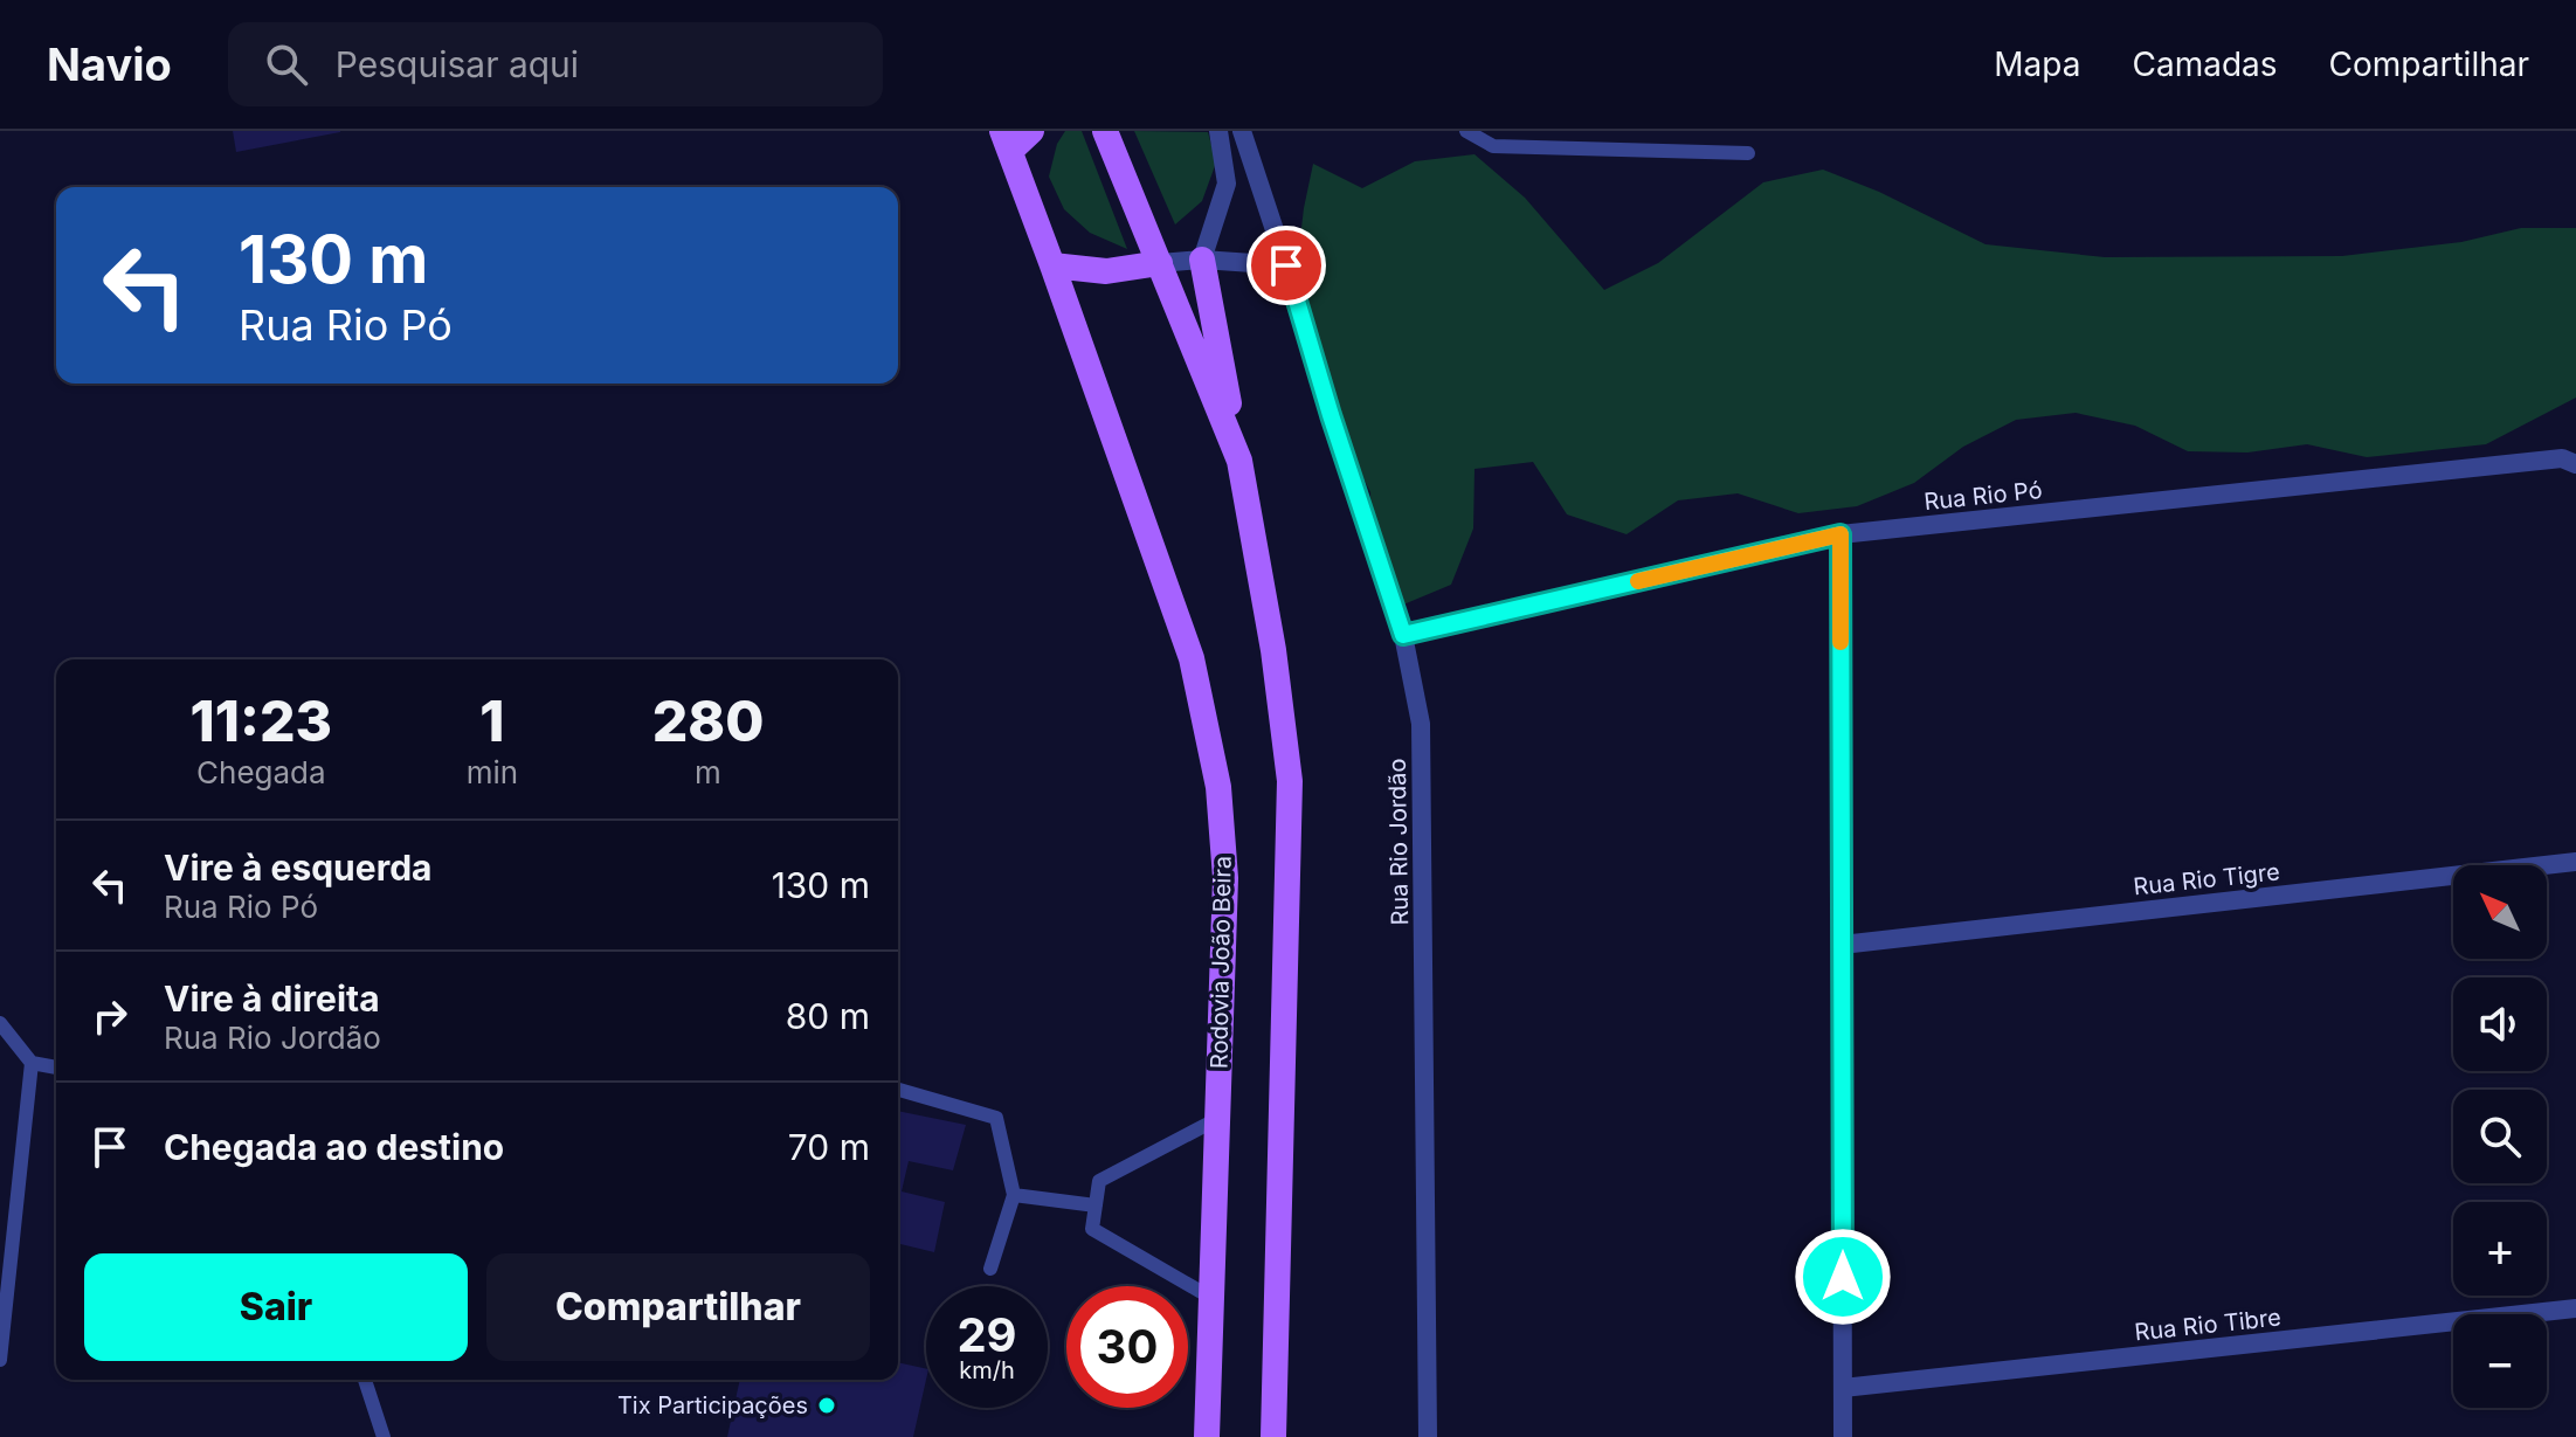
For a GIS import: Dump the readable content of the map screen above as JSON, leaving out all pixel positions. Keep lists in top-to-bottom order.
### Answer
{
  "streets": {
    "main road": ["Rodovia João Beira"],
    "street": [
      "Rua Rio Pó",
      "Rua Rio Jordão",
      "Rua Rio Tigre",
      "Rua Rio Tibre"
    ]
  },
  "crossings": [
    ["Rua Rio Pó", "Rua Rio Jordão"]
  ],
  "places": ["Tix Participações"],
  "north": "top left",
  "page": {
    "header": "Navio",
    "search": "Pesquisar aqui",
    "nav": ["Mapa", "Camadas", "Compartilhar"],
    "turn": ["130 m", "Rua Rio Pó"],
    "eta": [
      "11:23",
      "Chegada",
      "1",
      "min",
      "280",
      "m"
    ],
    "list": [
      {
        "name": "Vire à esquerda",
        "note": "Rua Rio Pó",
        "value": "130 m"
      },
      {
        "name": "Vire à direita",
        "note": "Rua Rio Jordão",
        "value": "80 m"
      },
      {
        "name": "Chegada ao destino",
        "value": "70 m"
      }
    ],
    "map_buttons": ["+", "−"],
    "buttons": ["Sair", "Compartilhar"],
    "speed": "29 km/h",
    "limit": "30"
  }
}
